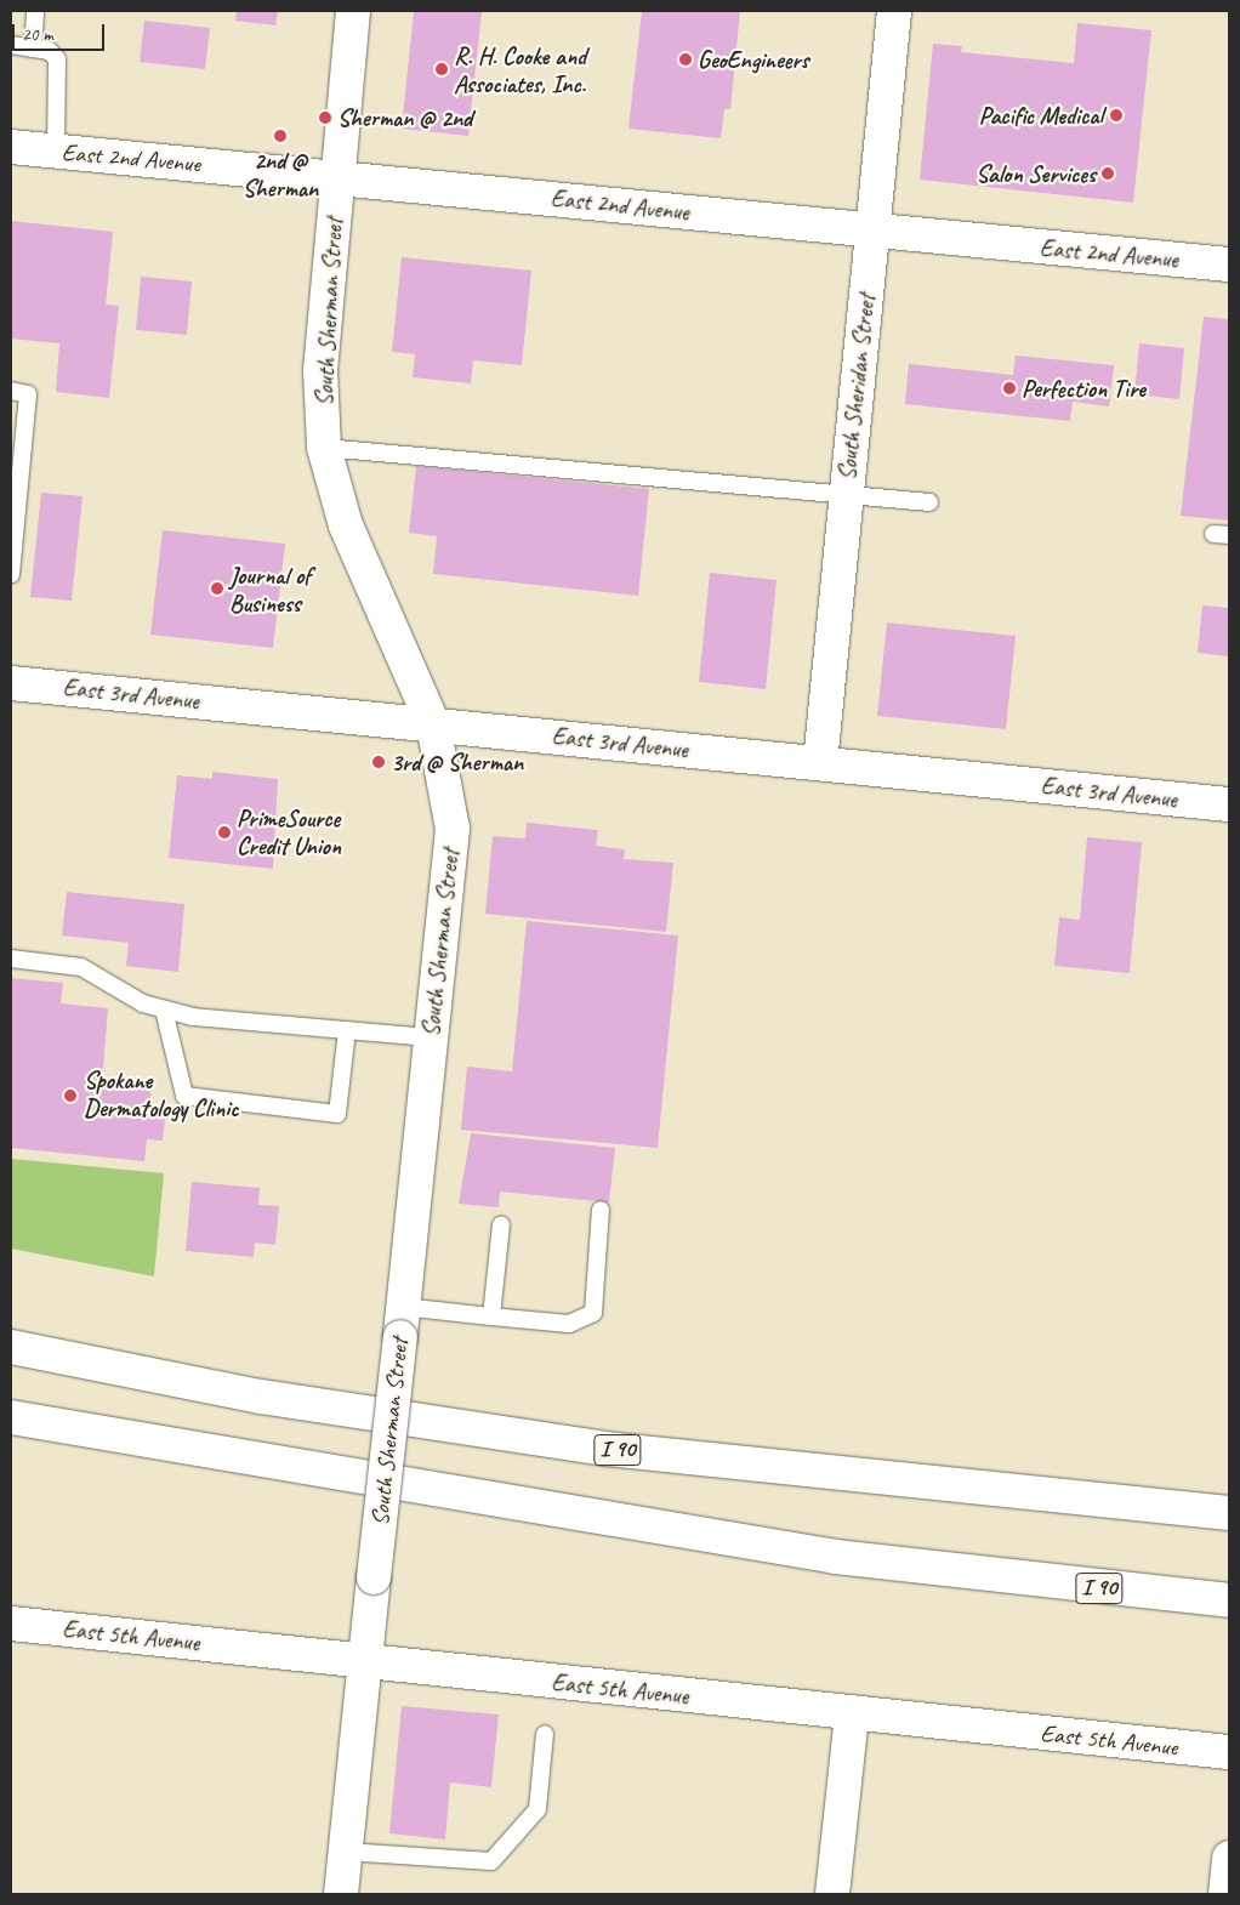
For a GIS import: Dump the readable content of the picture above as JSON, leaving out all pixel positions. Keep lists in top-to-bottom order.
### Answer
{
  "streets": {
    "main road": [
      "East 2nd Avenue",
      "South Sherman Street",
      "South Sheridan Street",
      "East 3rd Avenue",
      "I 90",
      "East 5th Avenue"
    ]
  },
  "crossings": [
    ["East 2nd Avenue", "South Sherman Street"],
    ["East 2nd Avenue", "South Sheridan Street"],
    ["South Sherman Street", "East 3rd Avenue"],
    ["South Sherman Street", "East 5th Avenue"],
    ["South Sheridan Street", "East 3rd Avenue"]
  ],
  "places": [
    "GeoEngineers",
    "R. H. Cooke and Associates, Inc.",
    "Pacific Medical",
    "Sherman @ 2nd",
    "2nd @ Sherman",
    "Salon Services",
    "Perfection Tire",
    "Journal of Business",
    "3rd @ Sherman",
    "PrimeSource Credit Union",
    "Spokane Dermatology Clinic"
  ],
  "scale_bar": "20 m"
}
